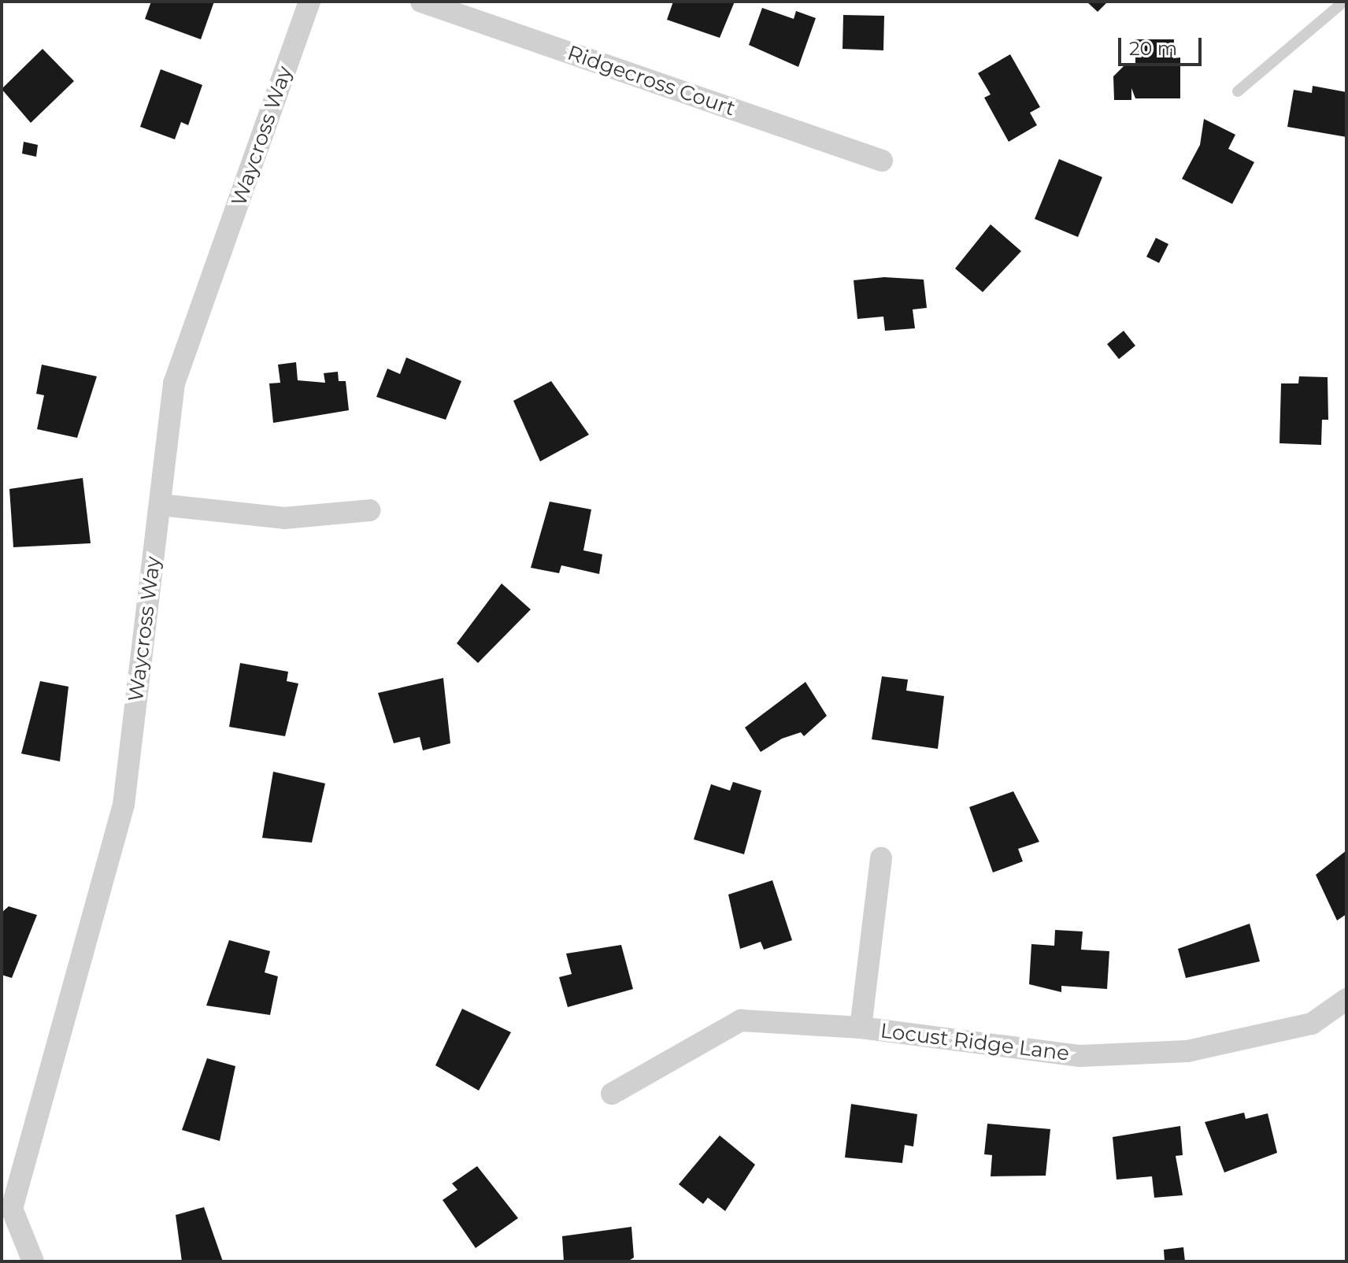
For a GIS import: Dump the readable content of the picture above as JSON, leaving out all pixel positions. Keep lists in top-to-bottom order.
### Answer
{
  "streets": {
    "street": ["Ridgecross Court", "Waycross Way", "Locust Ridge Lane"]
  },
  "scale_bar": "20 m"
}
